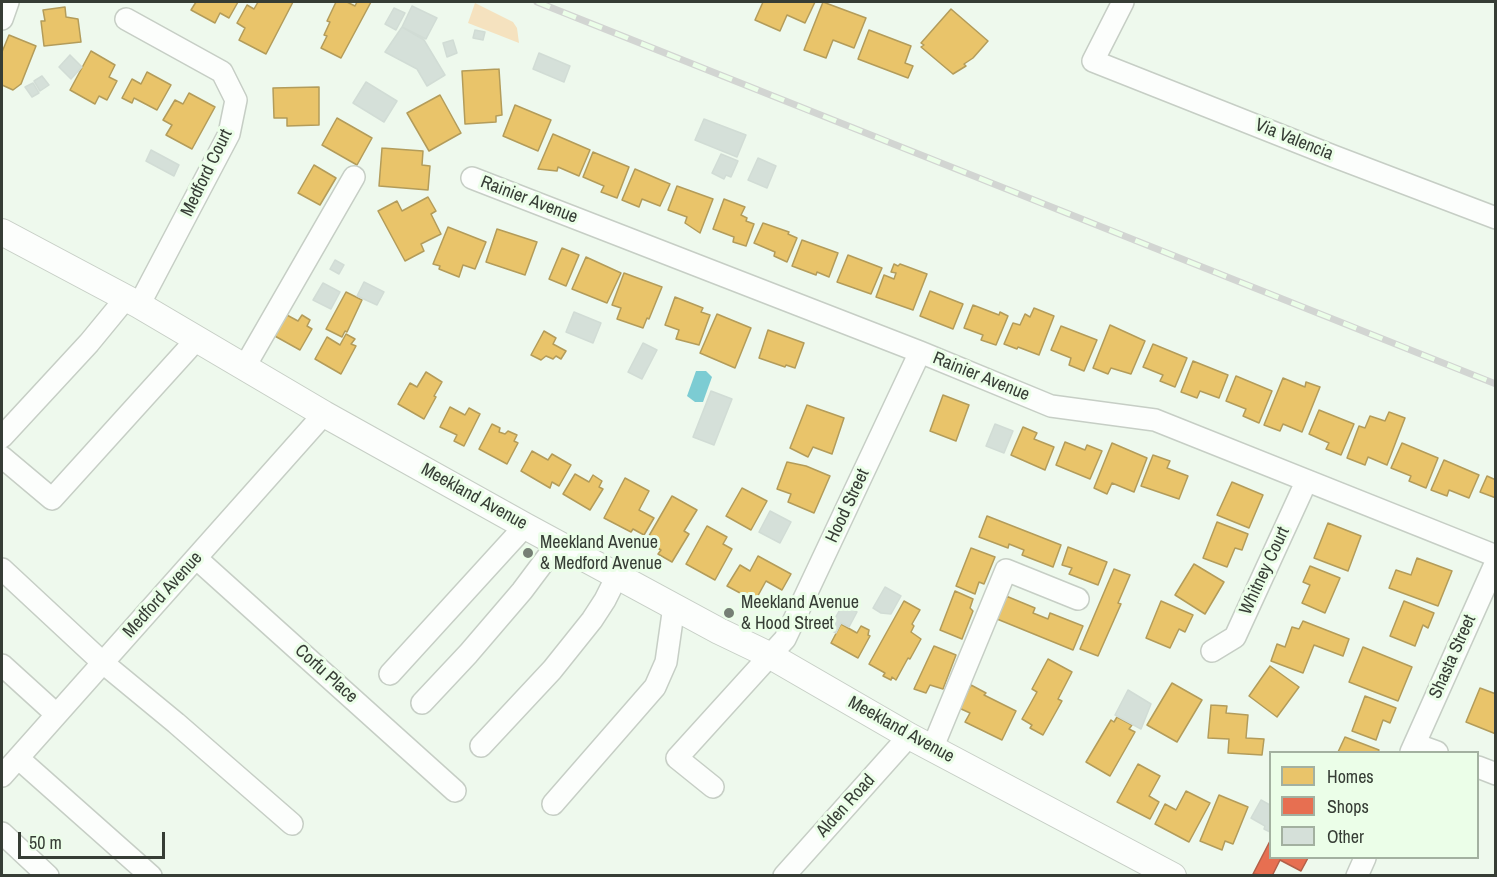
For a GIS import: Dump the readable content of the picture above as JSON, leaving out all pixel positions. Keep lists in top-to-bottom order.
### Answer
{
  "streets": {
    "main road": ["Meekland Avenue"],
    "street": [
      "Via Valencia",
      "Medford Court",
      "Rainier Avenue",
      "Hood Street",
      "Whitney Court",
      "Medford Avenue",
      "Shasta Street",
      "Corfu Place",
      "Alden Road"
    ]
  },
  "crossings": [
    ["Medford Court", "Meekland Avenue"],
    ["Rainier Avenue", "Hood Street"],
    ["Rainier Avenue", "Whitney Court"],
    ["Meekland Avenue", "Hood Street"],
    ["Meekland Avenue", "Medford Avenue"],
    ["Meekland Avenue", "Alden Road"],
    ["Medford Avenue", "Corfu Place"]
  ],
  "places": ["Meekland Avenue & Medford Avenue", "Meekland Avenue & Hood Street"],
  "legend": ["Homes", "Shops", "Other"],
  "scale_bar": "50 m"
}
